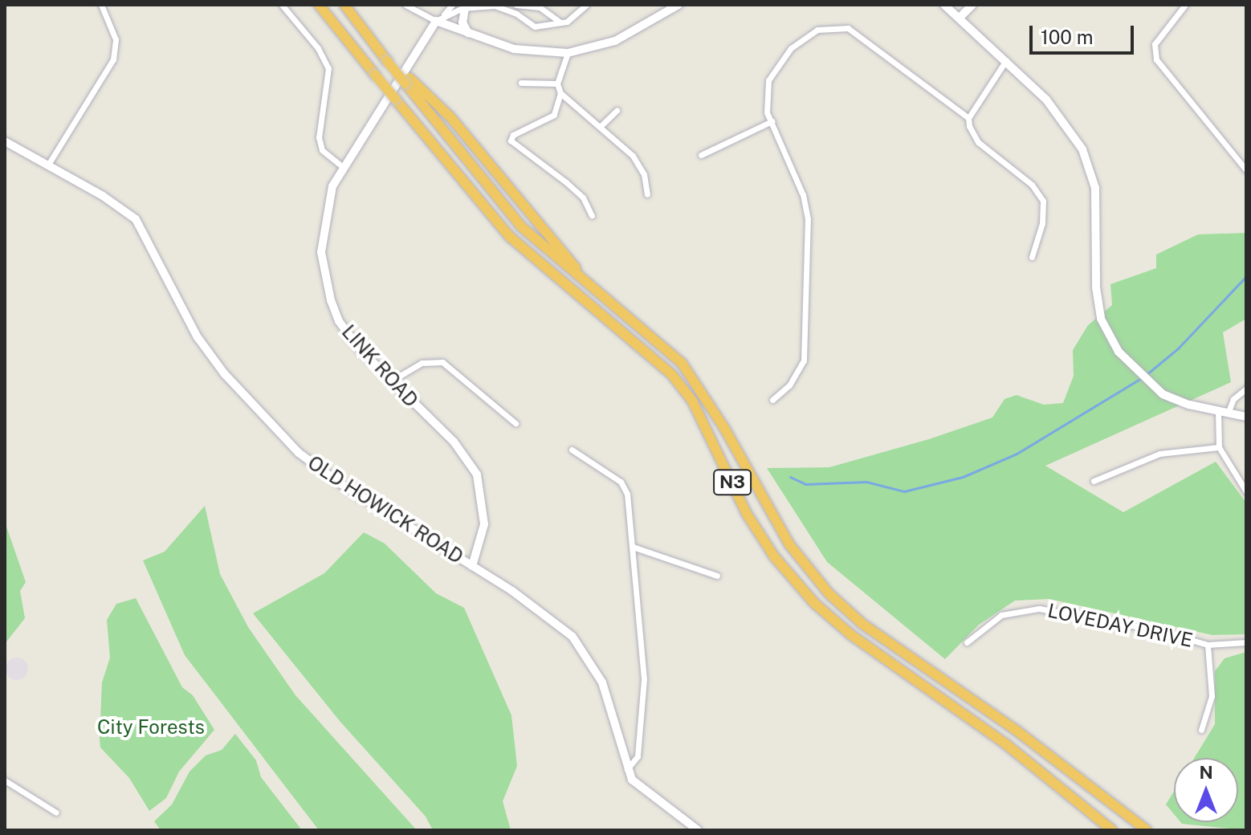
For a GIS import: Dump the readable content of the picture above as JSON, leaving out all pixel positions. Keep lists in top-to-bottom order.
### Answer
{
  "streets": {
    "highway": ["N3"],
    "street": ["LINK ROAD", "OLD HOWICK ROAD", "LOVEDAY DRIVE"]
  },
  "crossings": [
    ["LINK ROAD", "OLD HOWICK ROAD"]
  ],
  "parks": ["City Forests"],
  "scale_bar": "100 m",
  "north": "top"
}
